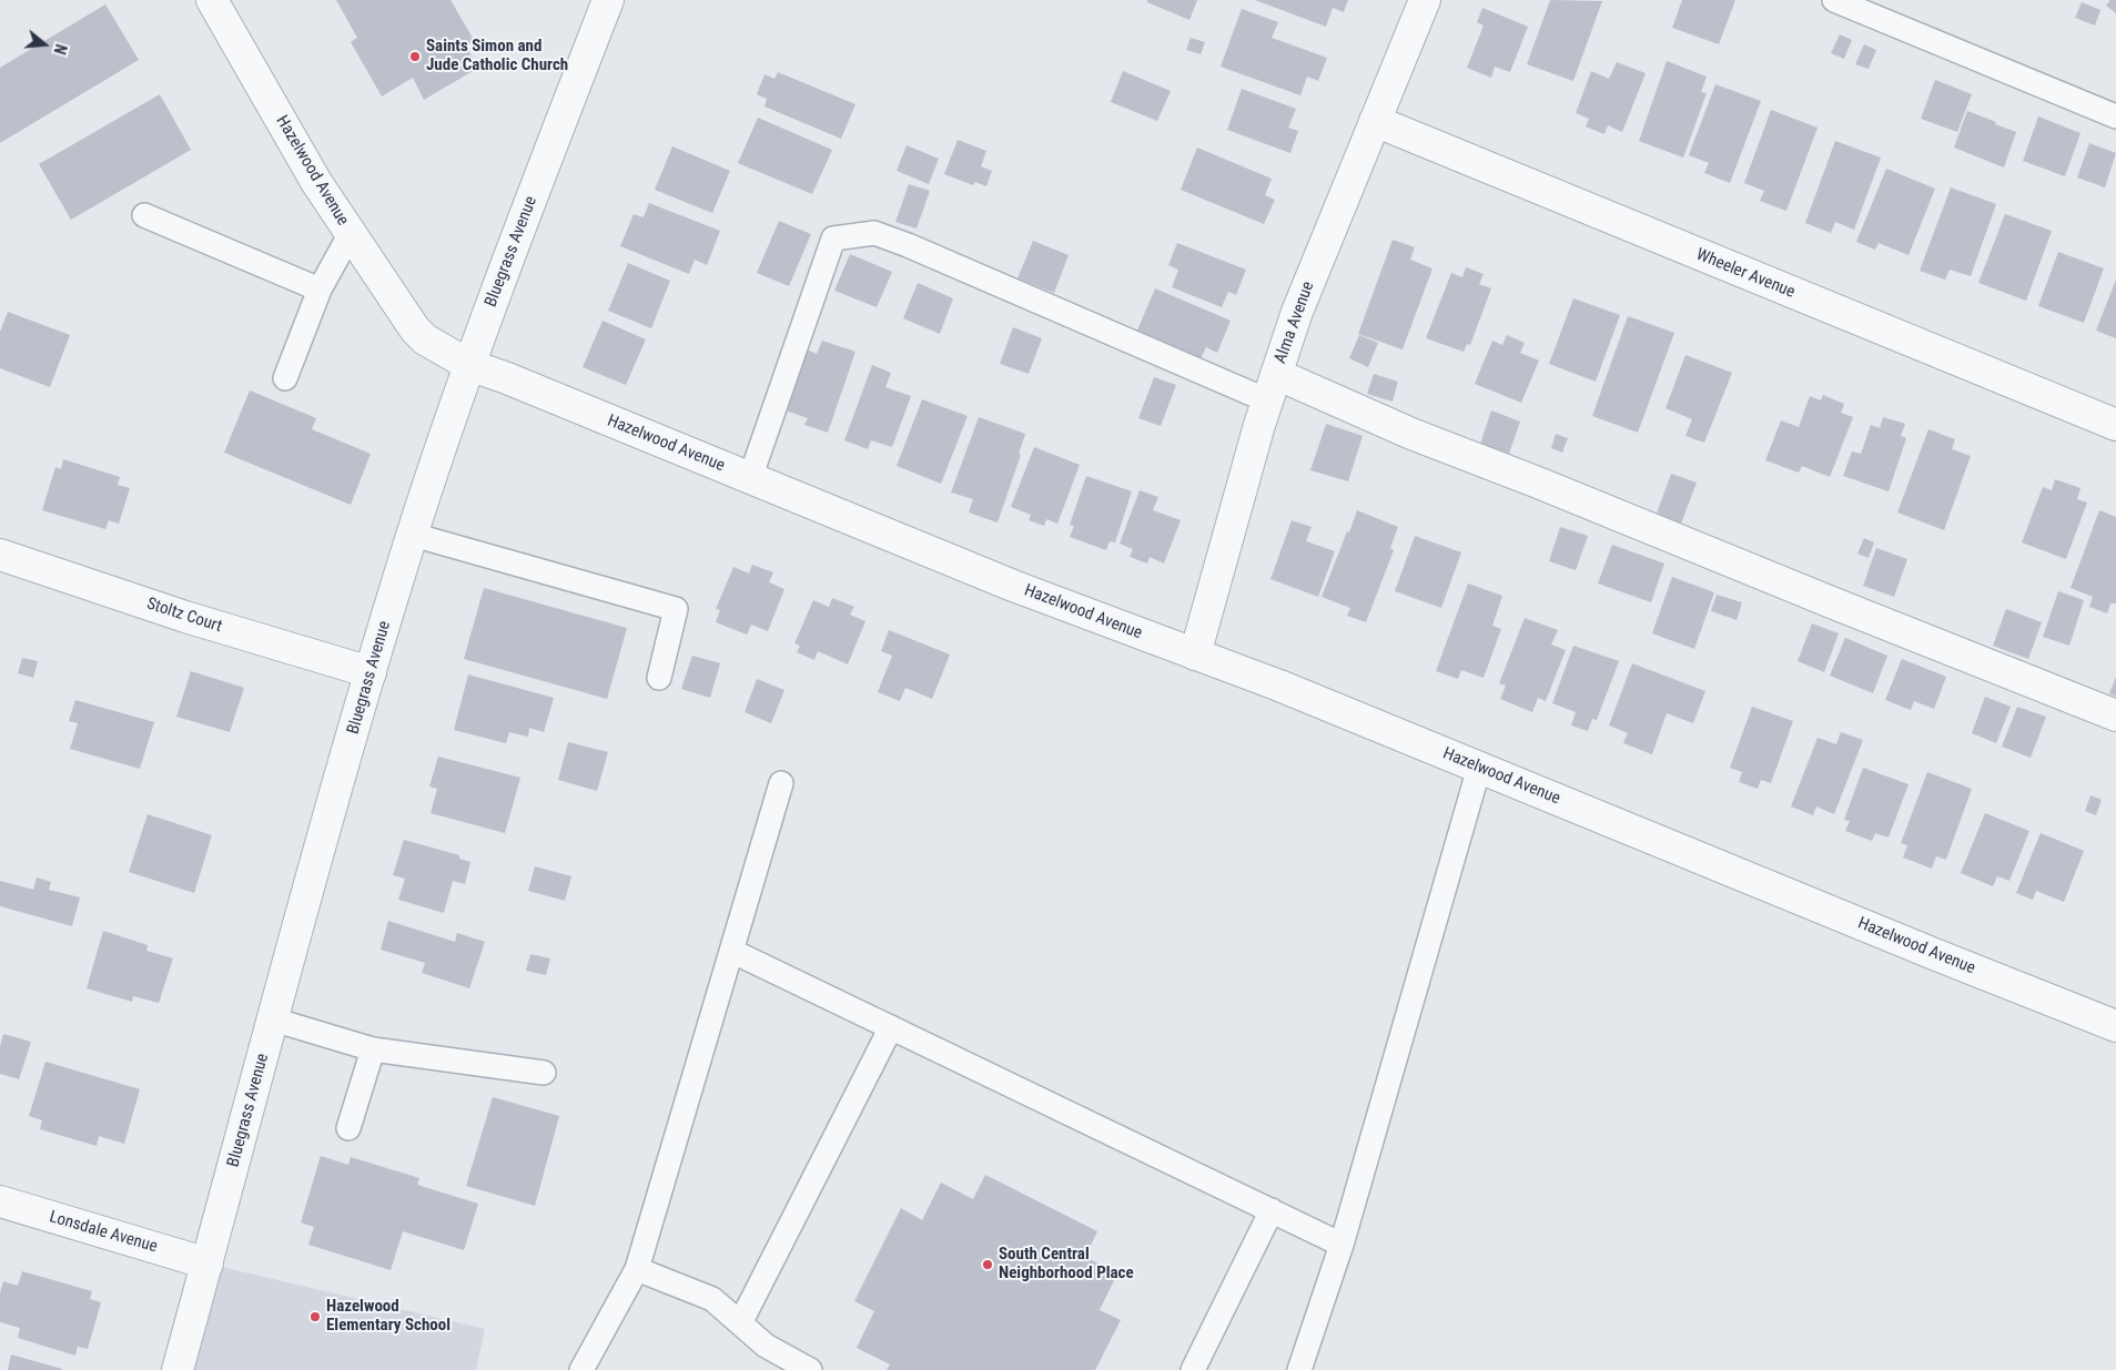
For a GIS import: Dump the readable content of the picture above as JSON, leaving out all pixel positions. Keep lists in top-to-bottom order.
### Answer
{
  "streets": {
    "street": [
      "Hazelwood Avenue",
      "Bluegrass Avenue",
      "Wheeler Avenue",
      "Alma Avenue",
      "Stoltz Court",
      "Lonsdale Avenue"
    ]
  },
  "crossings": [
    ["Hazelwood Avenue", "Bluegrass Avenue"],
    ["Hazelwood Avenue", "Alma Avenue"],
    ["Bluegrass Avenue", "Stoltz Court"],
    ["Bluegrass Avenue", "Lonsdale Avenue"],
    ["Wheeler Avenue", "Alma Avenue"]
  ],
  "places": ["Saints Simon and Jude Catholic Church", "South Central Neighborhood Place", "Hazelwood Elementary School"],
  "north": "right"
}
